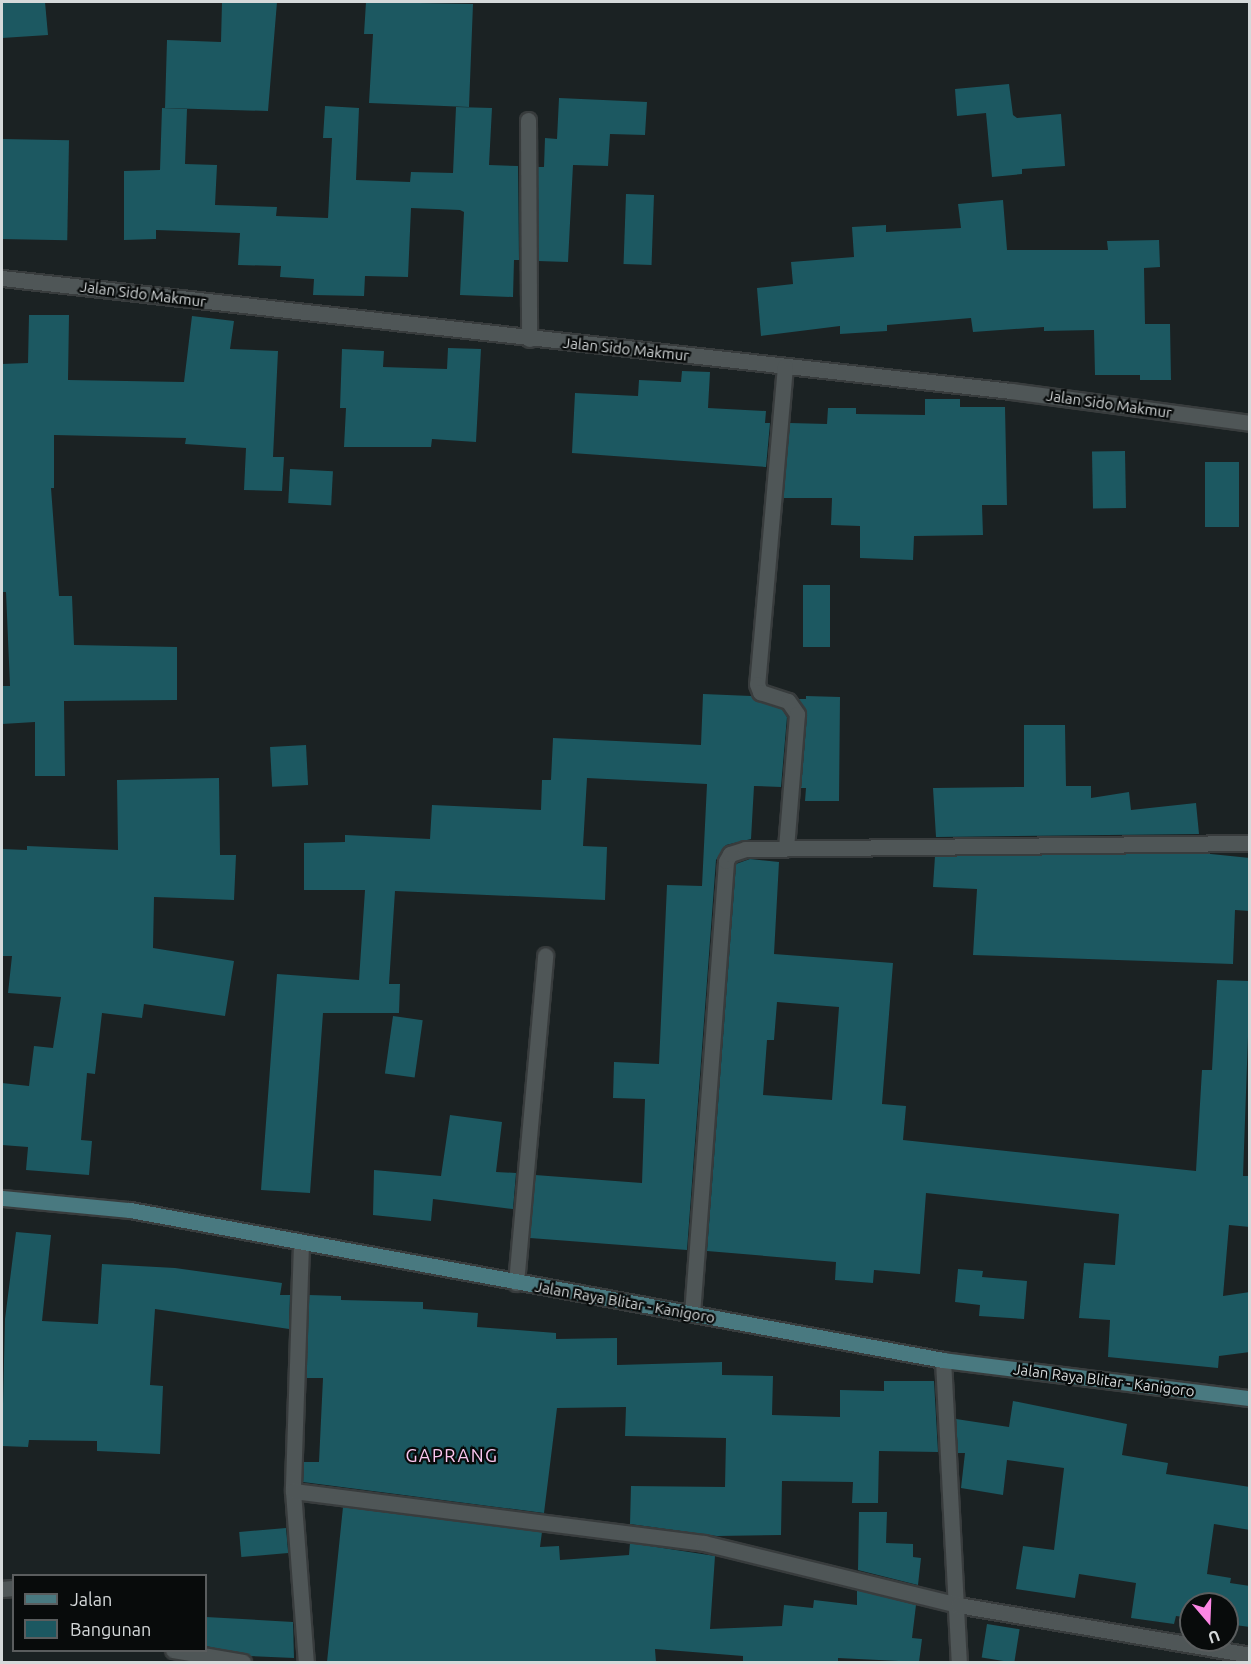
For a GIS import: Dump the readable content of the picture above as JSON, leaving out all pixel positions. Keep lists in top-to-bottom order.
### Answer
{
  "streets": {
    "main road": ["Jalan Raya Blitar - Kanigoro"],
    "street": ["Jalan Sido Makmur"]
  },
  "districts": ["GAPRANG"],
  "legend": ["Jalan", "Bangunan"],
  "north": "bottom"
}
